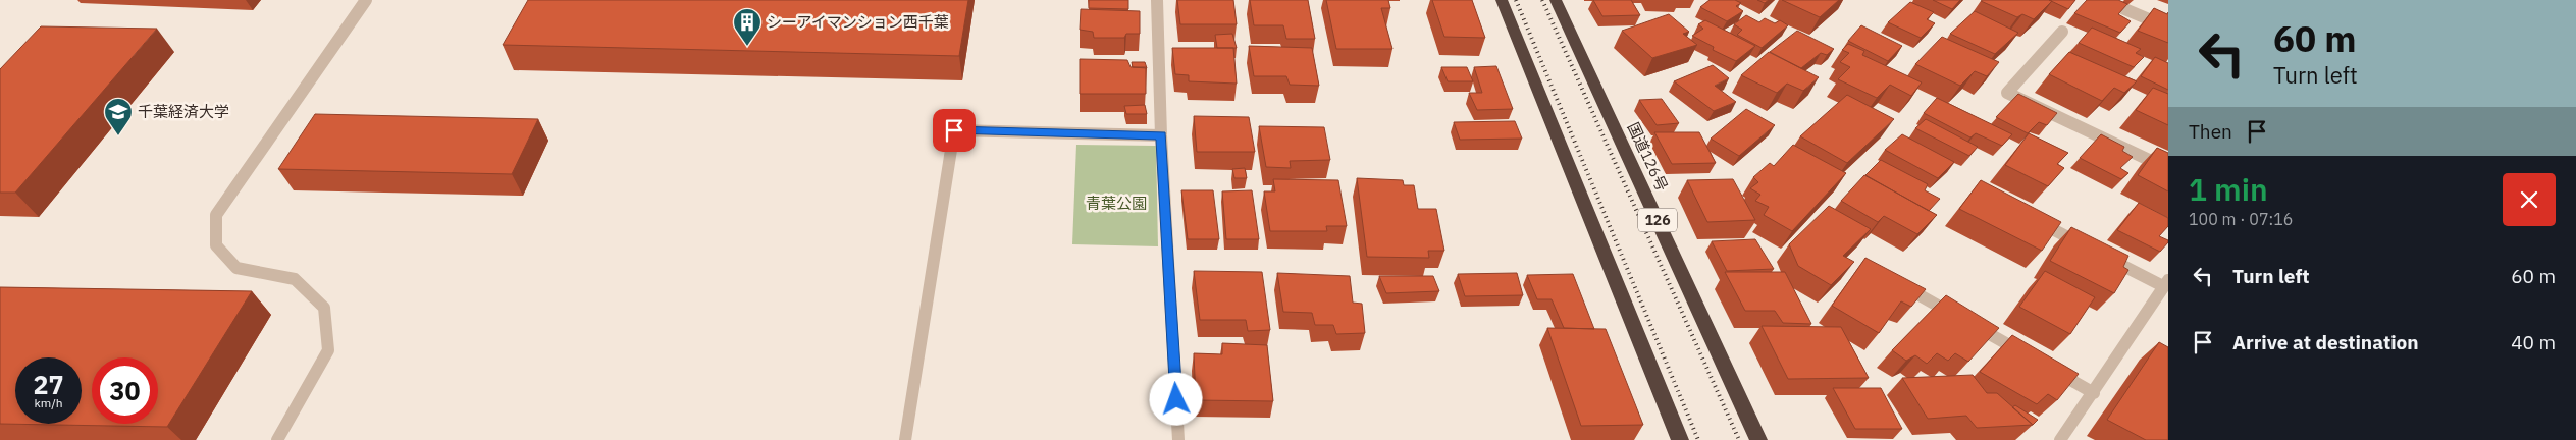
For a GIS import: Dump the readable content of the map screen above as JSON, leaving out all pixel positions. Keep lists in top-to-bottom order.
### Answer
{
  "streets": {
    "highway": ["国道126号", "126"]
  },
  "parks": ["青葉公園"],
  "places": {
    "building": ["シーアイマンション西千葉"],
    "school or university": ["千葉経済大学"]
  },
  "page": {
    "turn": ["60 m", "Turn left"],
    "then": "Then",
    "heading": ["1 min", "100 m · 07:16"],
    "list": [
      {
        "name": "Turn left",
        "value": "60 m"
      },
      {
        "name": "Arrive at destination",
        "value": "40 m"
      }
    ],
    "speed": "27 km/h",
    "limit": "30"
  }
}
